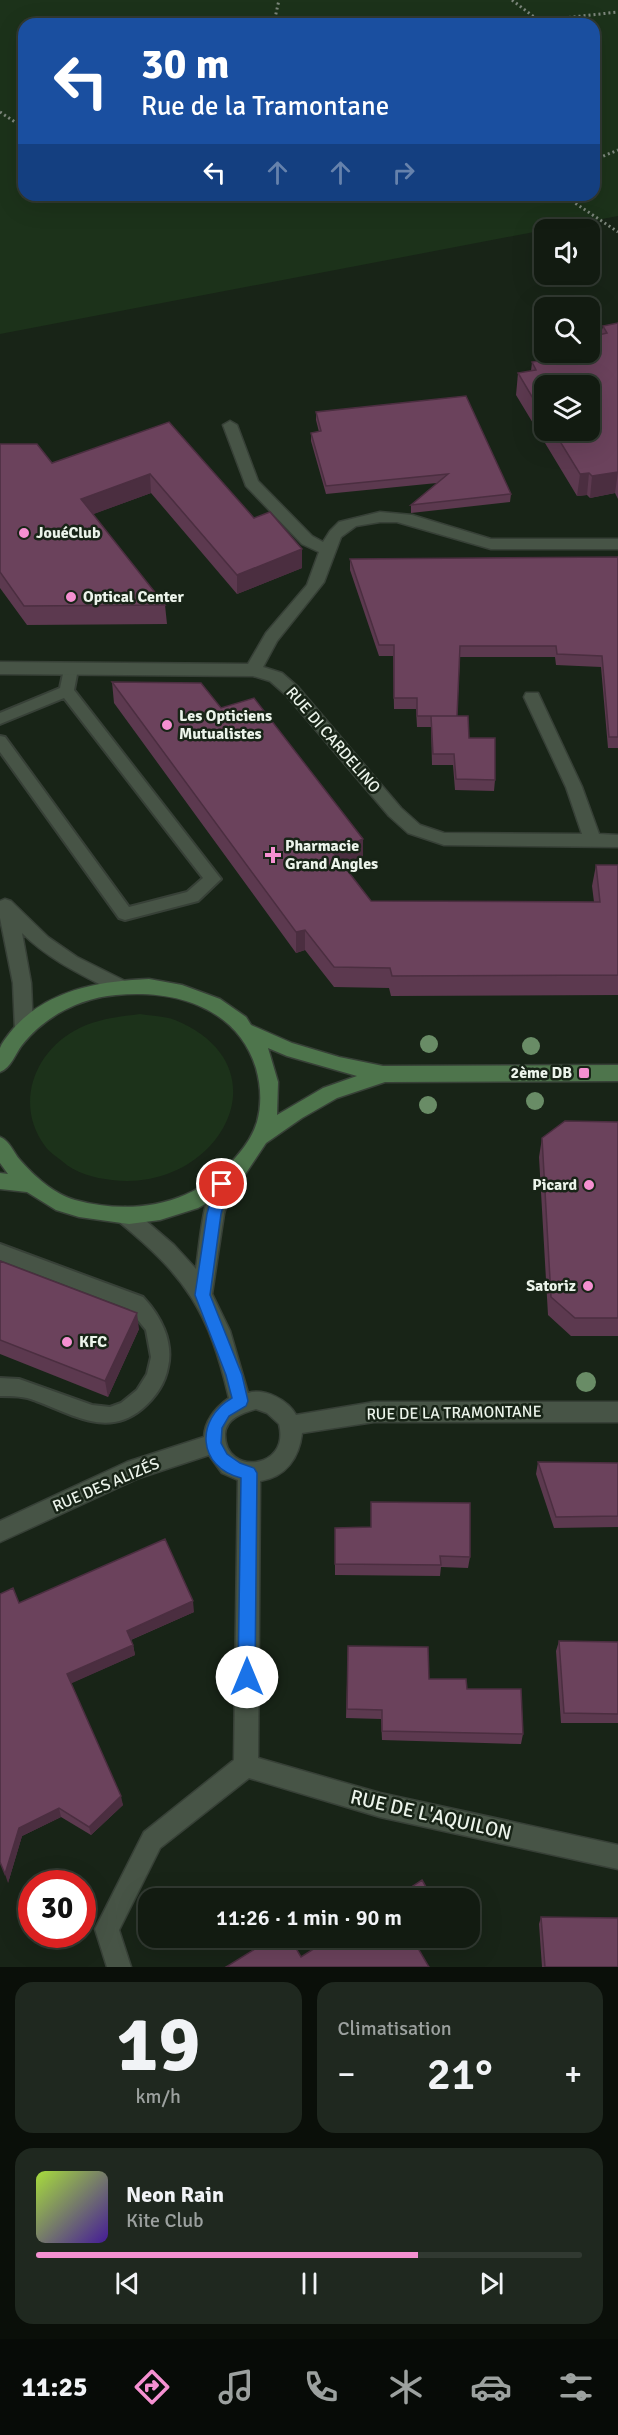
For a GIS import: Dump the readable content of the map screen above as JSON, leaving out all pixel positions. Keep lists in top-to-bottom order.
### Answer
{
  "streets": {
    "street": [
      "RUE DI CARDELINO",
      "RUE DE LA TRAMONTANE",
      "RUE DES ALIZÉS",
      "RUE DE L'AQUILON"
    ]
  },
  "crossings": [
    ["RUE DE LA TRAMONTANE", "RUE DES ALIZÉS"]
  ],
  "places": {
    "other": [
      "JouéClub",
      "Optical Center",
      "Les Opticiens Mutualistes",
      "Picard",
      "Satoriz",
      "KFC"
    ],
    "health": ["Pharmacie Grand Angles"],
    "transit": ["2ème DB"]
  },
  "page": {
    "turn": ["30 m", "Rue de la Tramontane"],
    "limit": "30",
    "trip": "11:26 · 1 min · 90 m",
    "tile": [
      ["19", "km/h"],
      "Climatisation"
    ],
    "heat": ["−", "21°", "+"],
    "song": ["Neon Rain", "Kite Club"],
    "tabs": "11:25"
  }
}
